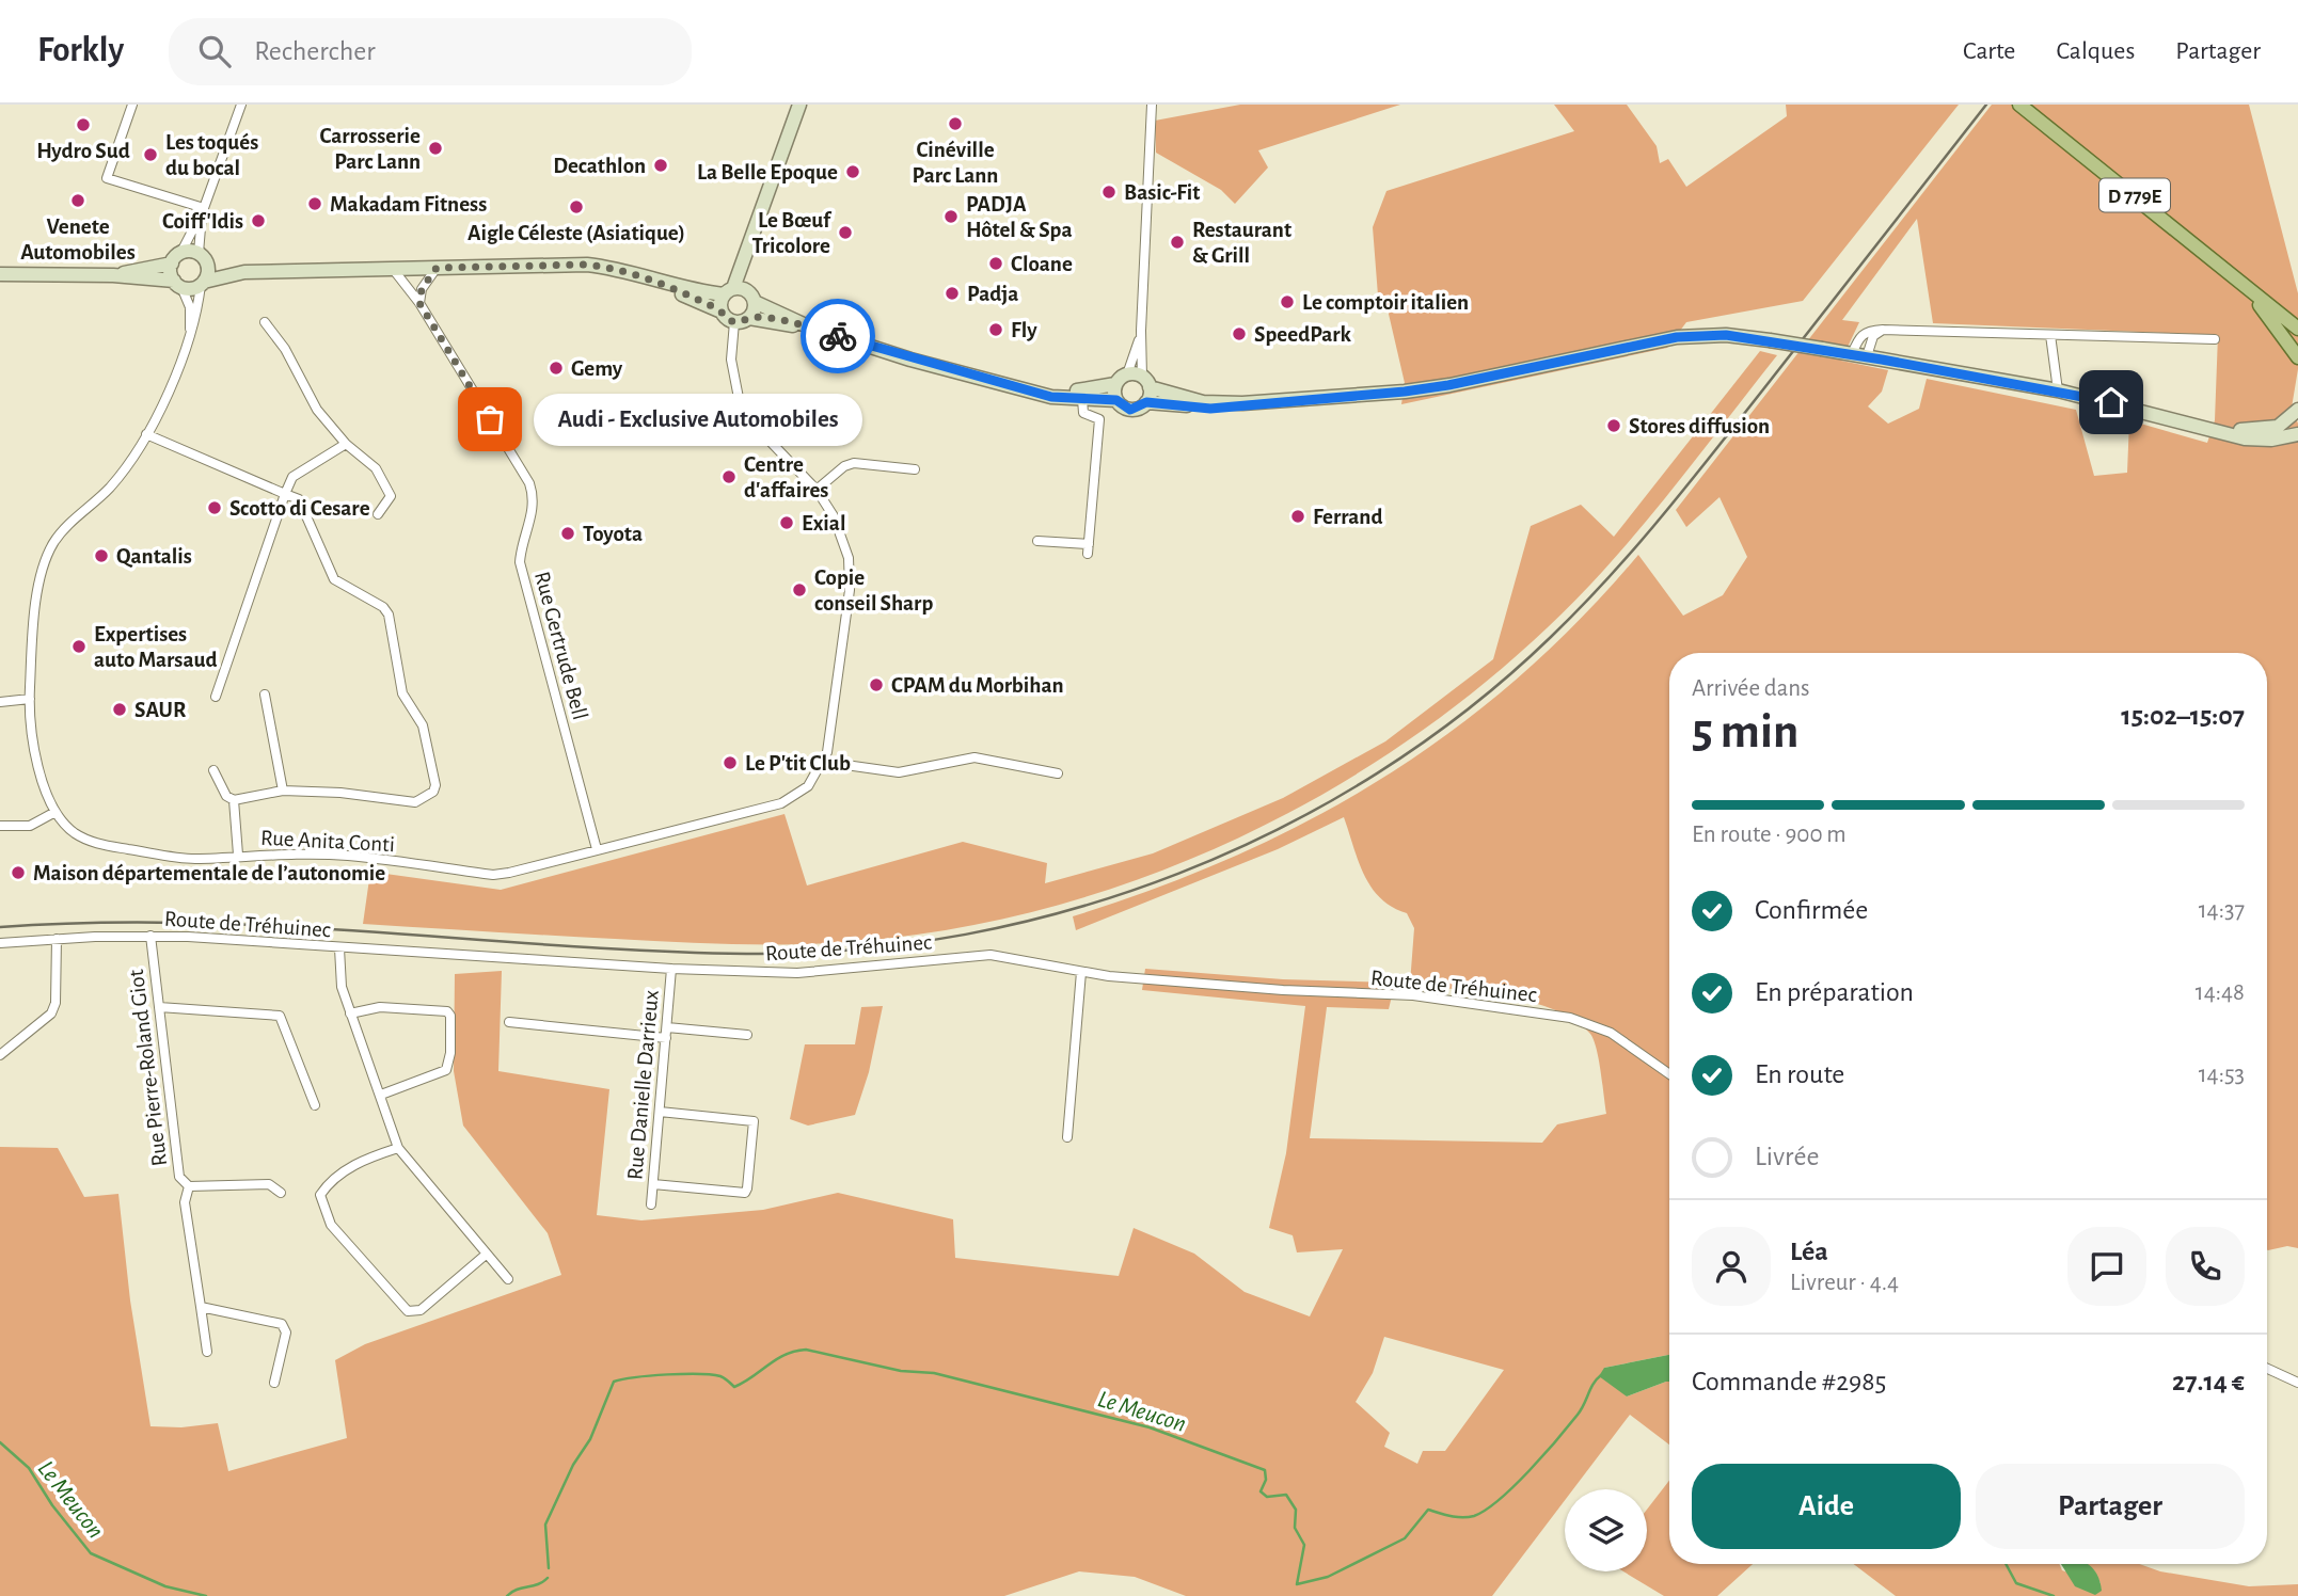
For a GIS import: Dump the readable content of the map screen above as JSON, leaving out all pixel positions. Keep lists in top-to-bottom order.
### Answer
{
  "streets": {
    "main road": ["D 779E"],
    "street": [
      "Rue Gertrude Bell",
      "Rue Anita Conti",
      "Route de Tréhuinec",
      "Rue Pierre-Roland Giot",
      "Rue Danielle Darrieux"
    ]
  },
  "crossings": [
    ["Rue Gertrude Bell", "Rue Anita Conti"],
    ["Route de Tréhuinec", "Rue Pierre-Roland Giot"],
    ["Route de Tréhuinec", "Rue Danielle Darrieux"]
  ],
  "water": ["Le Meucon"],
  "places": [
    "Cinéville Parc Lann",
    "Hydro Sud",
    "Carrosserie Parc Lann",
    "Les toqués du bocal",
    "Decathlon",
    "La Belle Epoque",
    "Basic-Fit",
    "Venete Automobiles",
    "Makadam Fitness",
    "Aigle Céleste (Asiatique)",
    "PADJA Hôtel & Spa",
    "Coiff'Idis",
    "Le Bœuf Tricolore",
    "Restaurant & Grill",
    "Cloane",
    "Padja",
    "Le comptoir italien",
    "Fly",
    "SpeedPark",
    "Gemy",
    "Audi - Exclusive Automobiles",
    "Stores diffusion",
    "Centre d'affaires",
    "Scotto di Cesare",
    "Ferrand",
    "Exial",
    "Toyota",
    "Qantalis",
    "Copie conseil Sharp",
    "Expertises auto Marsaud",
    "CPAM du Morbihan",
    "SAUR",
    "Le P'tit Club",
    "Maison départementale de l’autonomie"
  ],
  "page": {
    "header": "Forkly",
    "search": "Rechercher",
    "nav": ["Carte", "Calques", "Partager"],
    "bubble": "Audi - Exclusive Automobiles",
    "heading": ["5 min", "Arrivée dans", "15:02–15:07"],
    "panel": [
      "Léa",
      "Livreur · 4.4",
      "Commande #2985",
      "27.14 €"
    ],
    "bar": "En route · 900 m",
    "list": [
      ["Confirmée", "14:37"],
      ["En préparation", "14:48"],
      ["En route", "14:53"],
      "Livrée"
    ],
    "buttons": ["Aide", "Partager"]
  }
}
